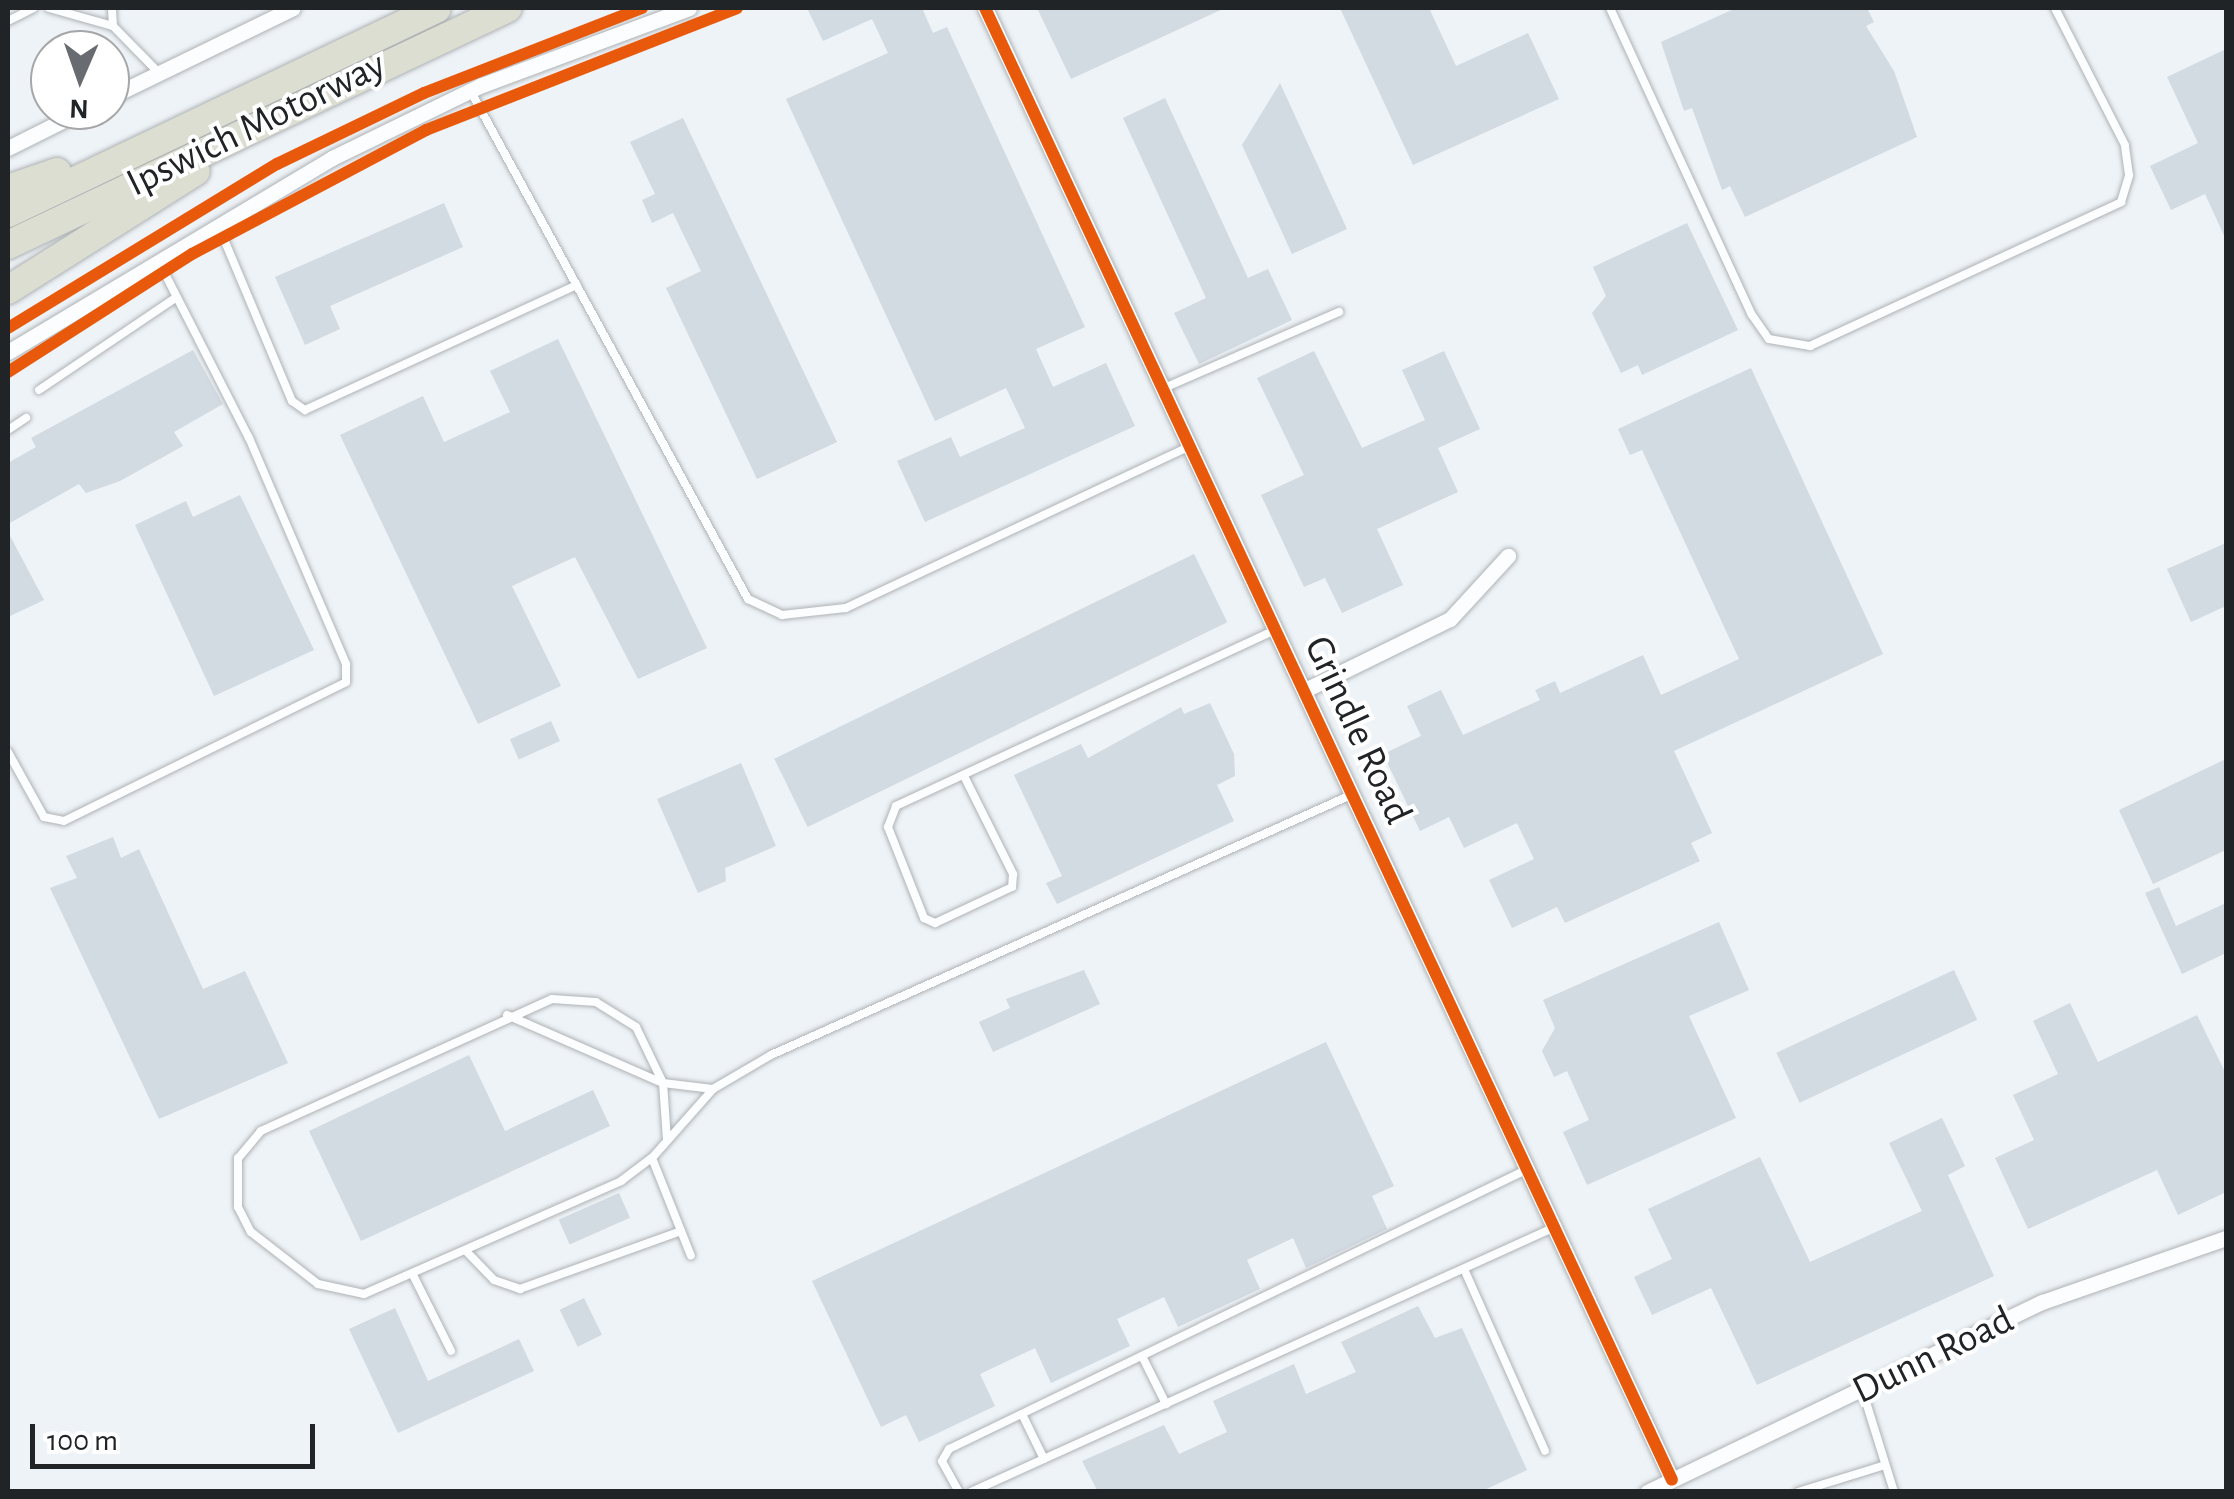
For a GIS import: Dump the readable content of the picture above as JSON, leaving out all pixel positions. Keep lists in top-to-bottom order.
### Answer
{
  "streets": {
    "highway": ["Ipswich Motorway"],
    "street": ["Grindle Road", "Dunn Road"]
  },
  "crossings": [
    ["Grindle Road", "Dunn Road"]
  ],
  "scale_bar": "100 m",
  "north": "bottom"
}
